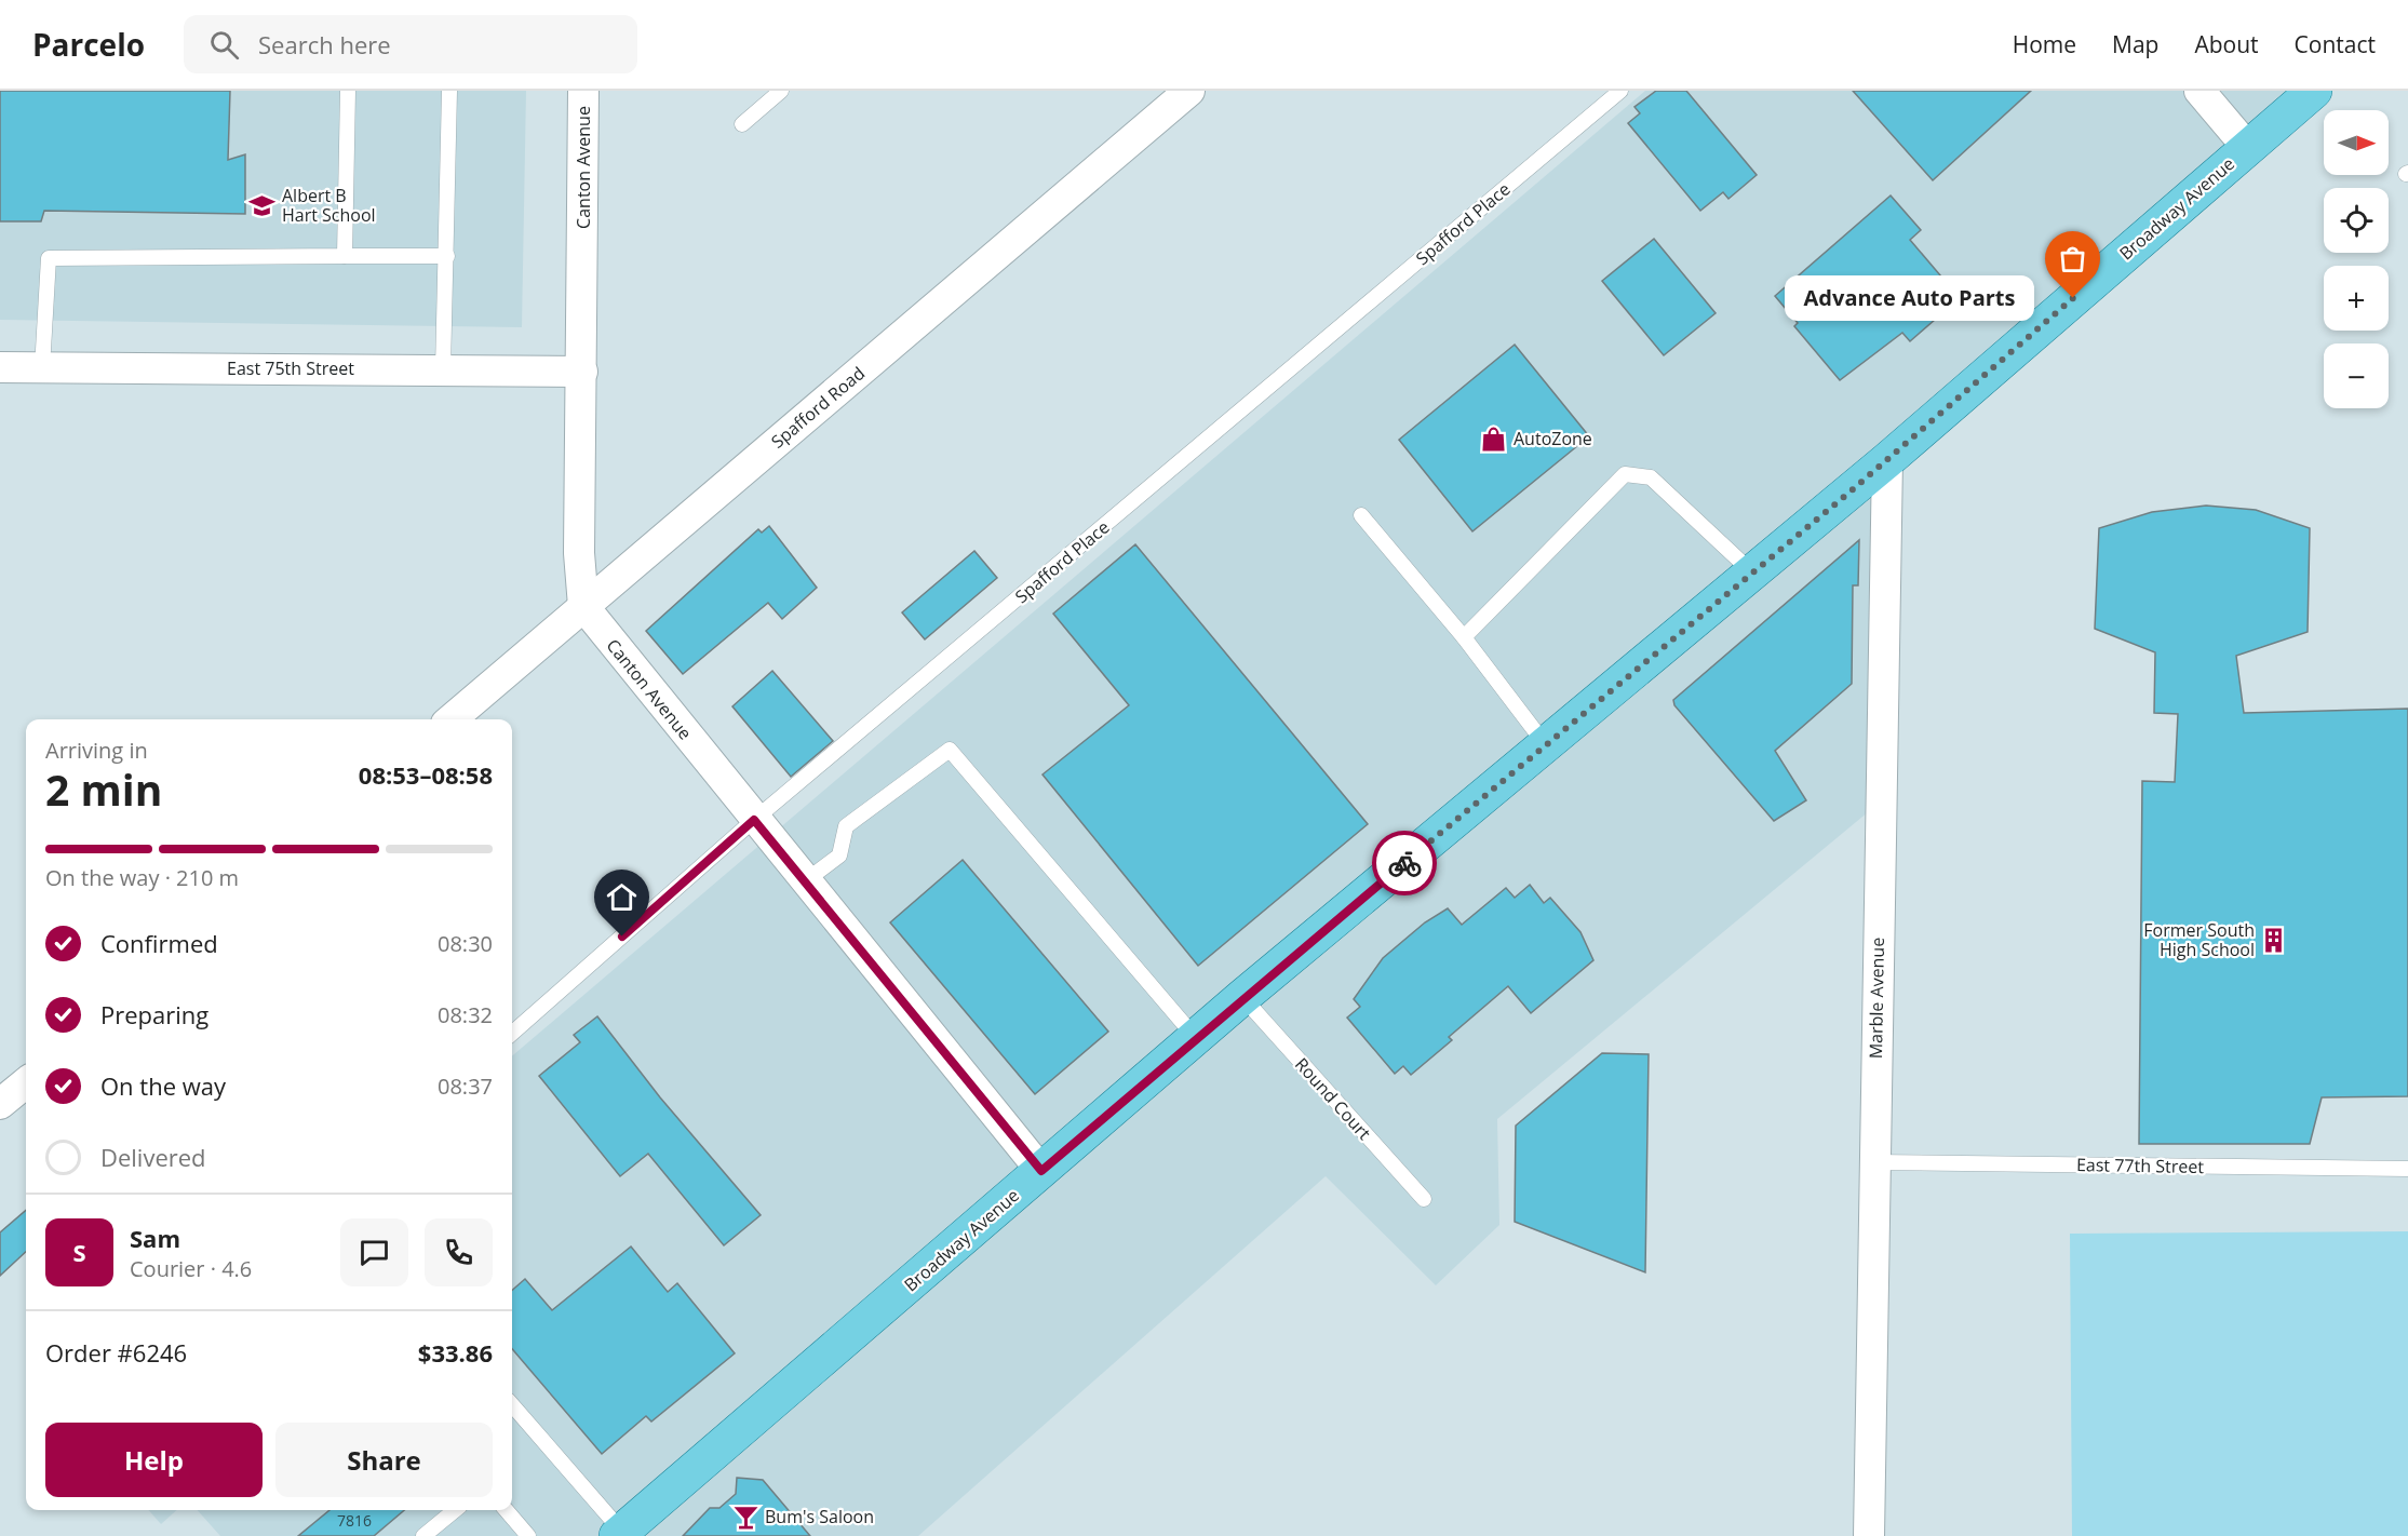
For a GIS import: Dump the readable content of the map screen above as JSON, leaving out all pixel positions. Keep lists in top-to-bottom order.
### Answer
{
  "streets": {
    "main road": ["Broadway Avenue"],
    "street": [
      "Canton Avenue",
      "East 75th Street",
      "Spafford Road",
      "Marble Avenue"
    ],
    "lane": ["Spafford Place", "Round Court", "East 77th Street"]
  },
  "crossings": [
    ["Canton Avenue", "Broadway Avenue"],
    ["Canton Avenue", "Spafford Place"],
    ["Canton Avenue", "East 75th Street"],
    ["Canton Avenue", "Spafford Road"],
    ["Broadway Avenue", "Marble Avenue"],
    ["Broadway Avenue", "Round Court"],
    ["Marble Avenue", "East 77th Street"]
  ],
  "places": {
    "school or university": ["Albert B Hart School"],
    "other": ["Advance Auto Parts"],
    "shop": ["AutoZone"],
    "building": ["Former South High School"],
    "bar": ["Bum's Saloon"]
  },
  "house_numbers": ["7816"],
  "north": "right",
  "page": {
    "header": "Parcelo",
    "search": "Search here",
    "nav": [
      "Home",
      "Map",
      "About",
      "Contact"
    ],
    "map_buttons": ["+", "−"],
    "bubble": "Advance Auto Parts",
    "heading": ["2 min", "Arriving in", "08:53–08:58"],
    "panel": [
      "Sam",
      "Courier · 4.6",
      "Order #6246",
      "$33.86"
    ],
    "bar": "On the way · 210 m",
    "list": [
      ["Confirmed", "08:30"],
      ["Preparing", "08:32"],
      ["On the way", "08:37"],
      "Delivered"
    ],
    "round": "S",
    "buttons": ["Help", "Share"]
  }
}
